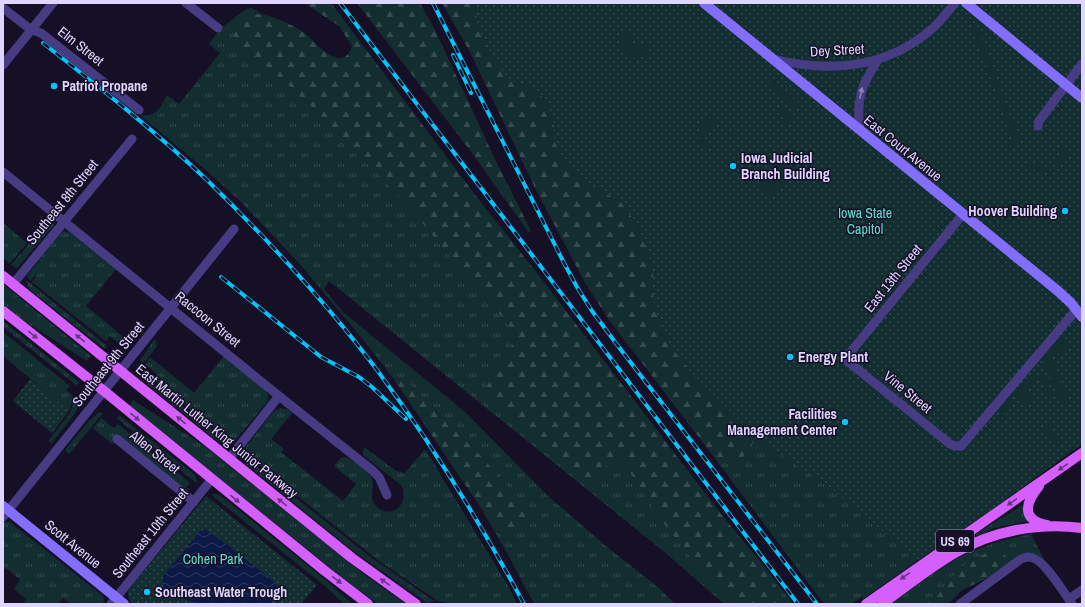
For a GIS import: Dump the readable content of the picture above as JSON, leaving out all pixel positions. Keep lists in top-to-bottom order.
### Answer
{
  "streets": {
    "main road": ["East Martin Luther King Junior Parkway", "US 69"],
    "street": [
      "Elm Street",
      "Dey Street",
      "East Court Avenue",
      "Southeast 8th Street",
      "East 13th Street",
      "Raccoon Street",
      "Southeast 9th Street",
      "Vine Street",
      "Allen Street",
      "Southeast 10th Street",
      "Scott Avenue"
    ]
  },
  "crossings": [
    ["Dey Street", "East Court Avenue"],
    ["East Court Avenue", "East 13th Street"],
    ["East Court Avenue", "Vine Street"],
    ["Southeast 8th Street", "Raccoon Street"],
    ["Southeast 8th Street", "East Martin Luther King Junior Parkway"],
    ["East 13th Street", "Vine Street"],
    ["Raccoon Street", "Southeast 9th Street"],
    ["Southeast 9th Street", "East Martin Luther King Junior Parkway"],
    ["Southeast 9th Street", "Scott Avenue"],
    ["Allen Street", "Southeast 10th Street"],
    ["Southeast 10th Street", "Scott Avenue"]
  ],
  "parks": ["Iowa State Capitol", "Cohen Park"],
  "places": [
    "Patriot Propane",
    "Iowa Judicial Branch Building",
    "Hoover Building",
    "Energy Plant",
    "Facilities Management Center",
    "Southeast Water Trough"
  ]
}
